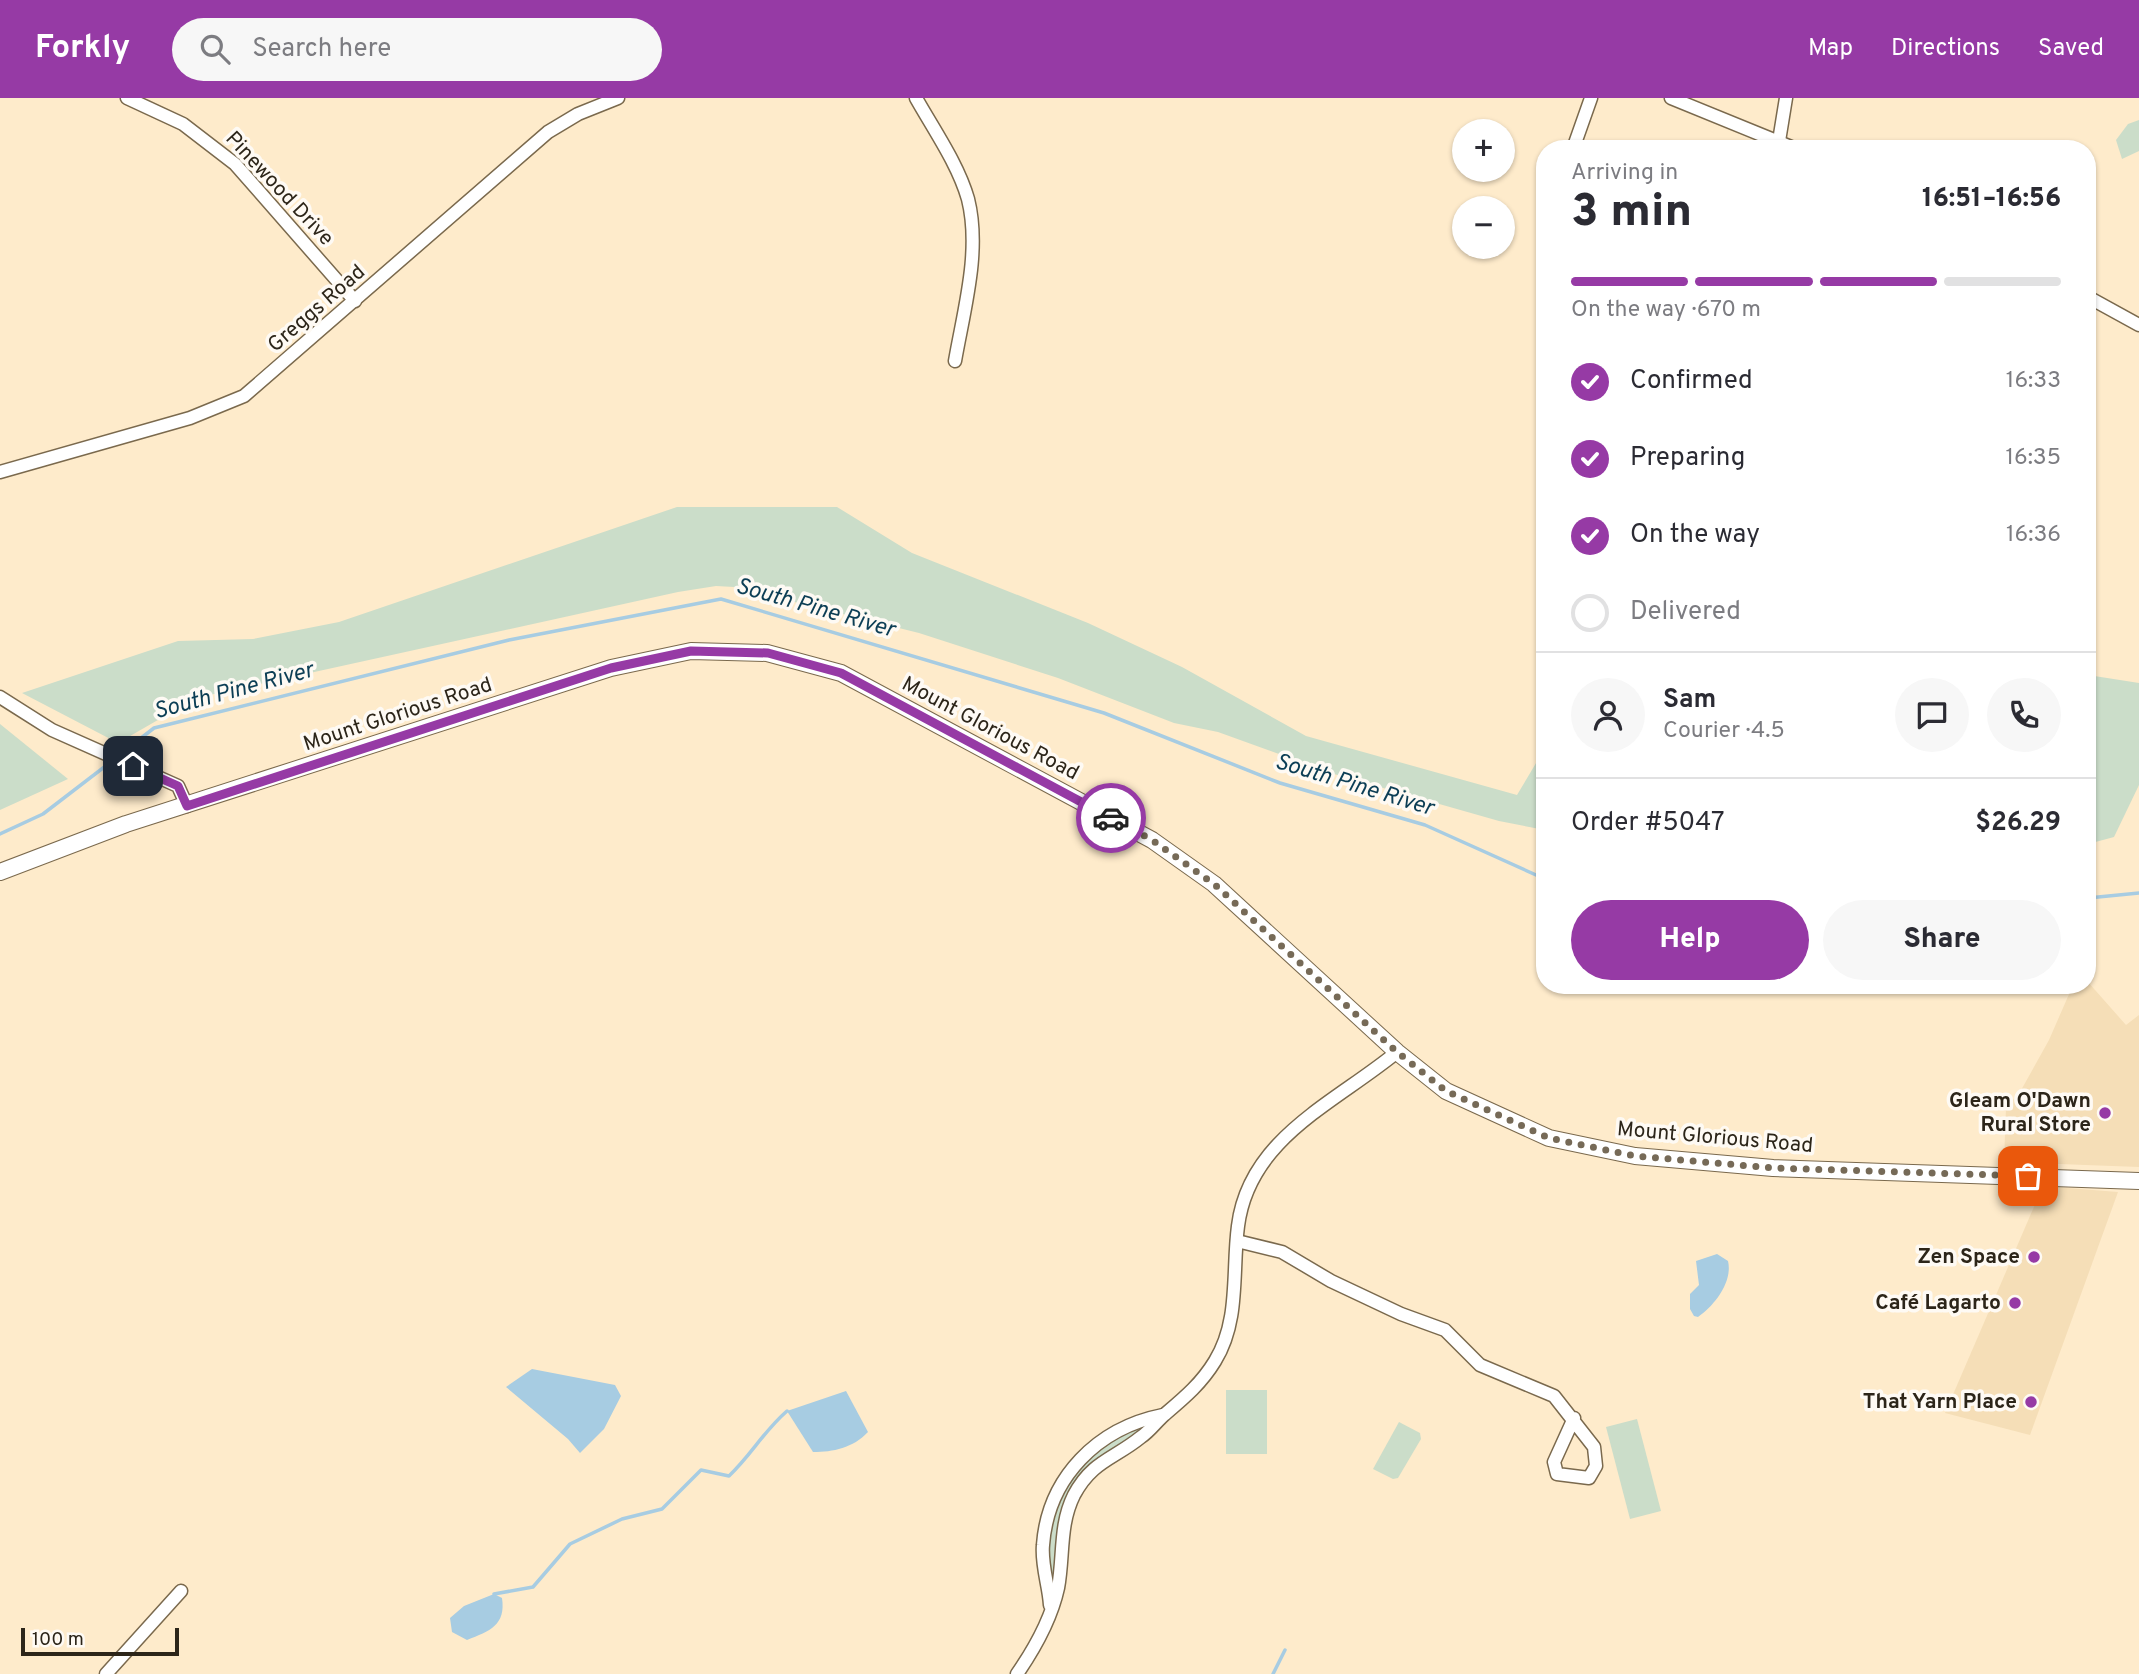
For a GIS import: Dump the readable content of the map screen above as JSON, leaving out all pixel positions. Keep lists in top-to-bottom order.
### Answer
{
  "streets": {
    "main road": ["Mount Glorious Road"],
    "street": ["Pinewood Drive", "Greggs Road"]
  },
  "crossings": [
    ["Pinewood Drive", "Greggs Road"]
  ],
  "water": ["South Pine River"],
  "places": [
    "Gleam O'Dawn Rural Store",
    "Zen Space",
    "Café Lagarto",
    "That Yarn Place"
  ],
  "scale_bar": "100 m",
  "page": {
    "header": "Forkly",
    "search": "Search here",
    "nav": ["Map", "Directions", "Saved"],
    "map_buttons": ["+", "−"],
    "heading": ["3 min", "Arriving in", "16:51–16:56"],
    "panel": [
      "Sam",
      "Courier · 4.5",
      "Order #5047",
      "$26.29"
    ],
    "bar": "On the way · 670 m",
    "list": [
      ["Confirmed", "16:33"],
      ["Preparing", "16:35"],
      ["On the way", "16:36"],
      "Delivered"
    ],
    "buttons": ["Help", "Share"],
    "scale": "100 m"
  }
}
